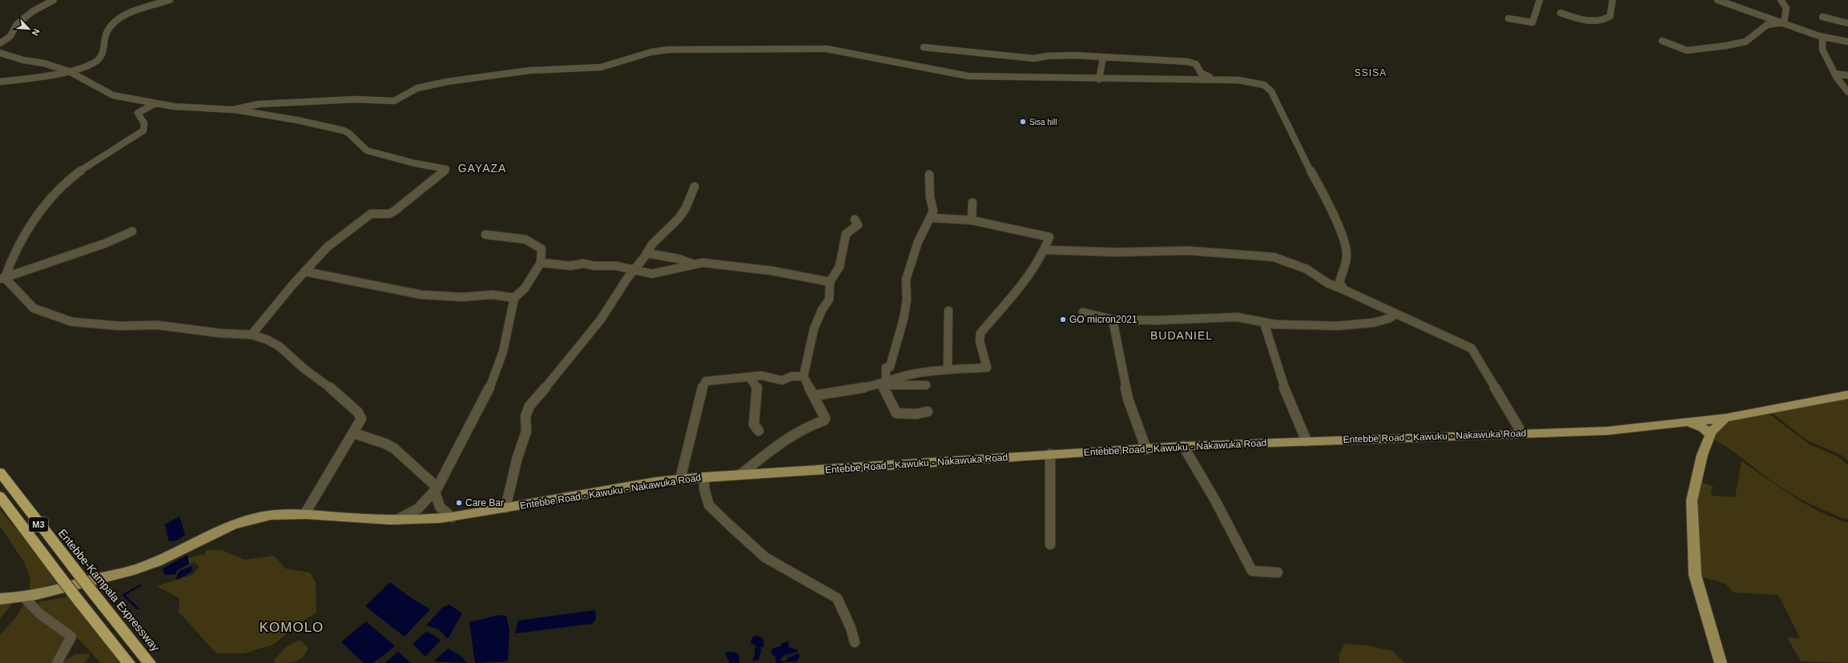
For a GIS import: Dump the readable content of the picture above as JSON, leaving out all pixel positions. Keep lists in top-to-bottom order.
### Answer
{
  "streets": {
    "highway": ["M3", "Entebbe-Kampala Expressway"],
    "main road": ["Entebbe Road - Kawuku - Nakawuka Road"]
  },
  "districts": [
    "SSISA",
    "GAYAZA",
    "BUDANIEL",
    "KOMOLO"
  ],
  "places": ["Sisa hill", "GO micron2021", "Care Bar"],
  "north": "bottom right"
}
